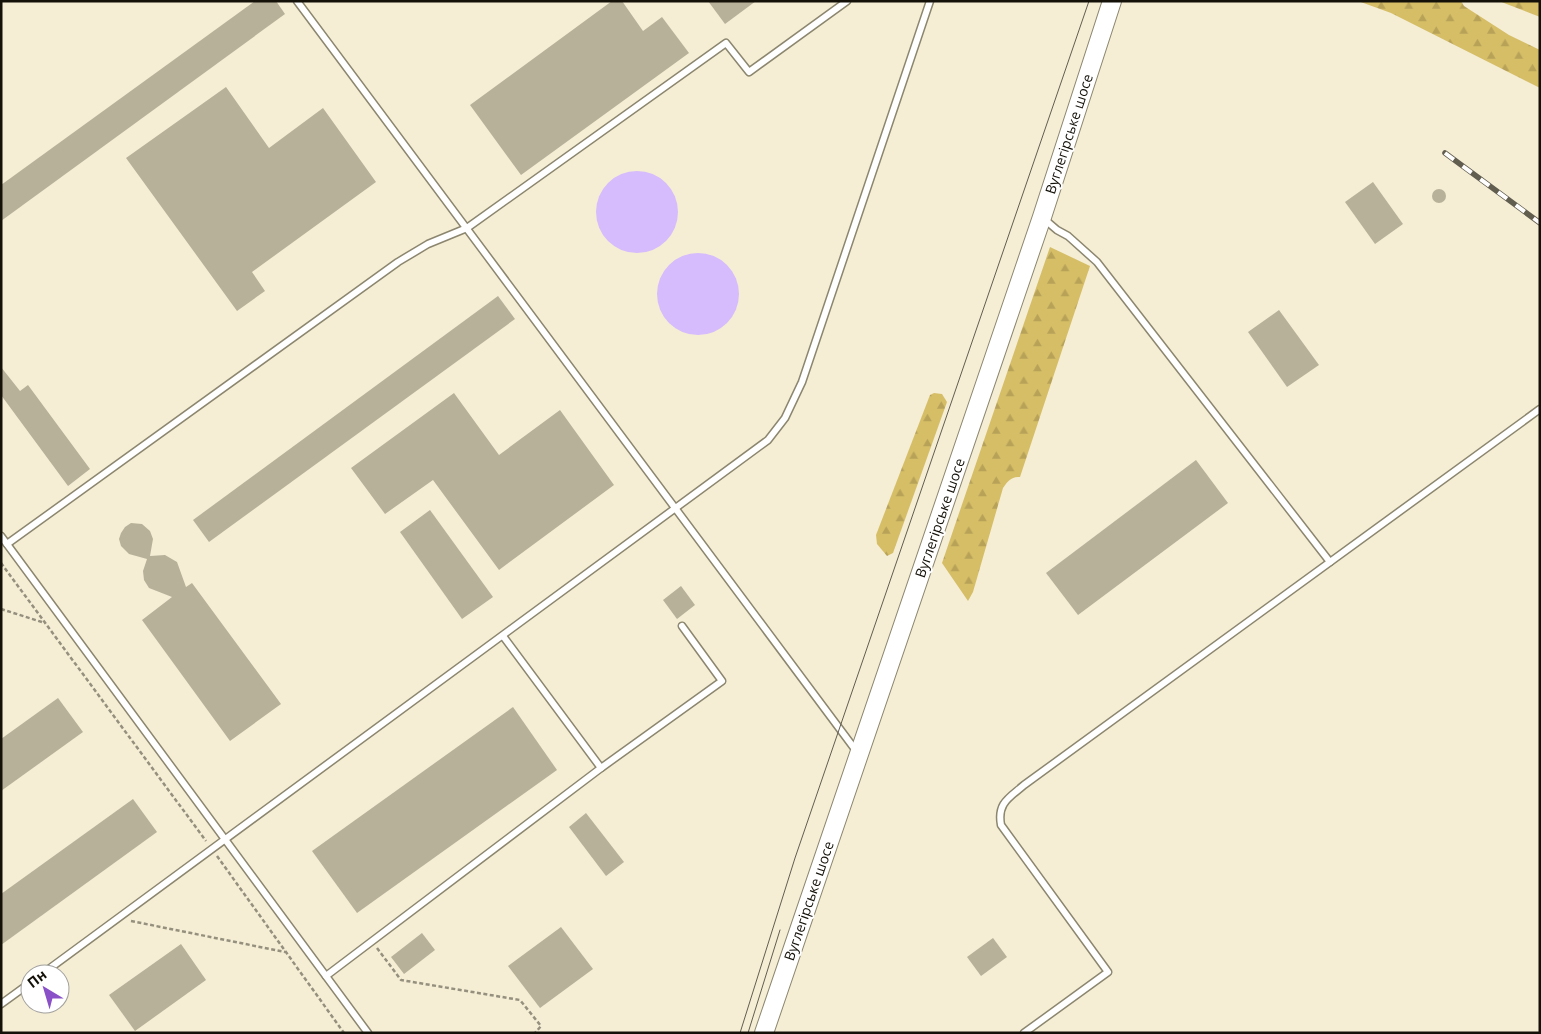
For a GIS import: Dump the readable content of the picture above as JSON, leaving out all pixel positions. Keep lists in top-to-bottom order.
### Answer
{
  "streets": {
    "street": ["Вуглегірське шосе"]
  },
  "north": "top left"
}
